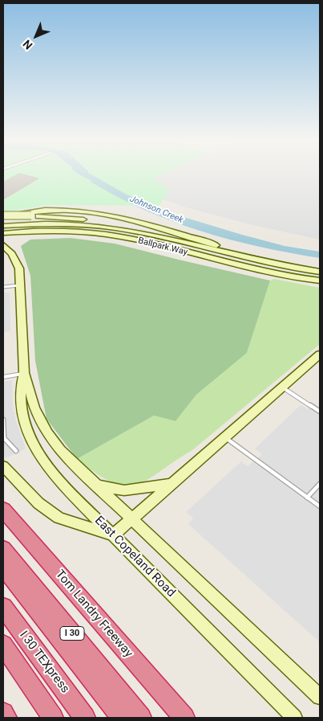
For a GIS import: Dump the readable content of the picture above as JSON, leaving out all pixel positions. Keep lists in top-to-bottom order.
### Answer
{
  "streets": {
    "highway": ["Tom Landry Freeway", "I 30", "I 30 TEXpress"],
    "main road": ["Ballpark Way", "East Copeland Road"]
  },
  "water": ["Johnson Creek"],
  "north": "bottom left"
}
